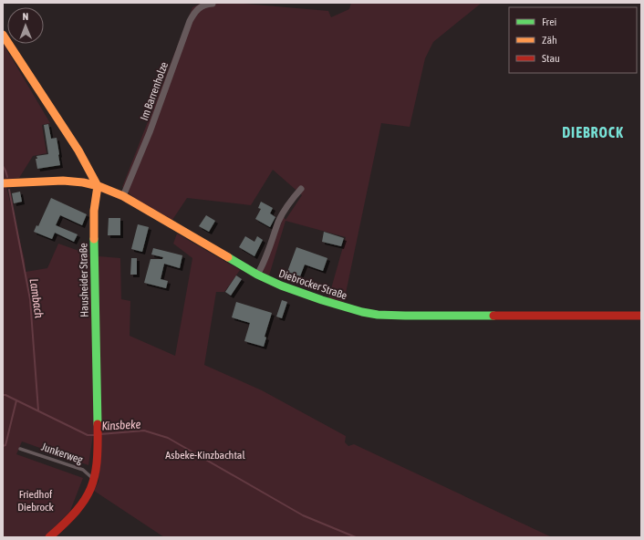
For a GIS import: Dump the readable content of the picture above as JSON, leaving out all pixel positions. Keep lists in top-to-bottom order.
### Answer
{
  "streets": {
    "main road": ["Hausheider Straße", "Diebrocker Straße"],
    "street": ["Im Barrenholze"],
    "lane": ["Junkerweg"]
  },
  "crossings": [
    ["Im Barrenholze", "Diebrocker Straße"],
    ["Hausheider Straße", "Diebrocker Straße"],
    ["Hausheider Straße", "Junkerweg"]
  ],
  "districts": ["DIEBROCK"],
  "water": ["Lambach", "Kinsbeke"],
  "parks": ["Asbeke-Kinzbachtal", "Friedhof Diebrock"],
  "legend": ["Frei", "Zäh", "Stau"],
  "north": "top"
}
